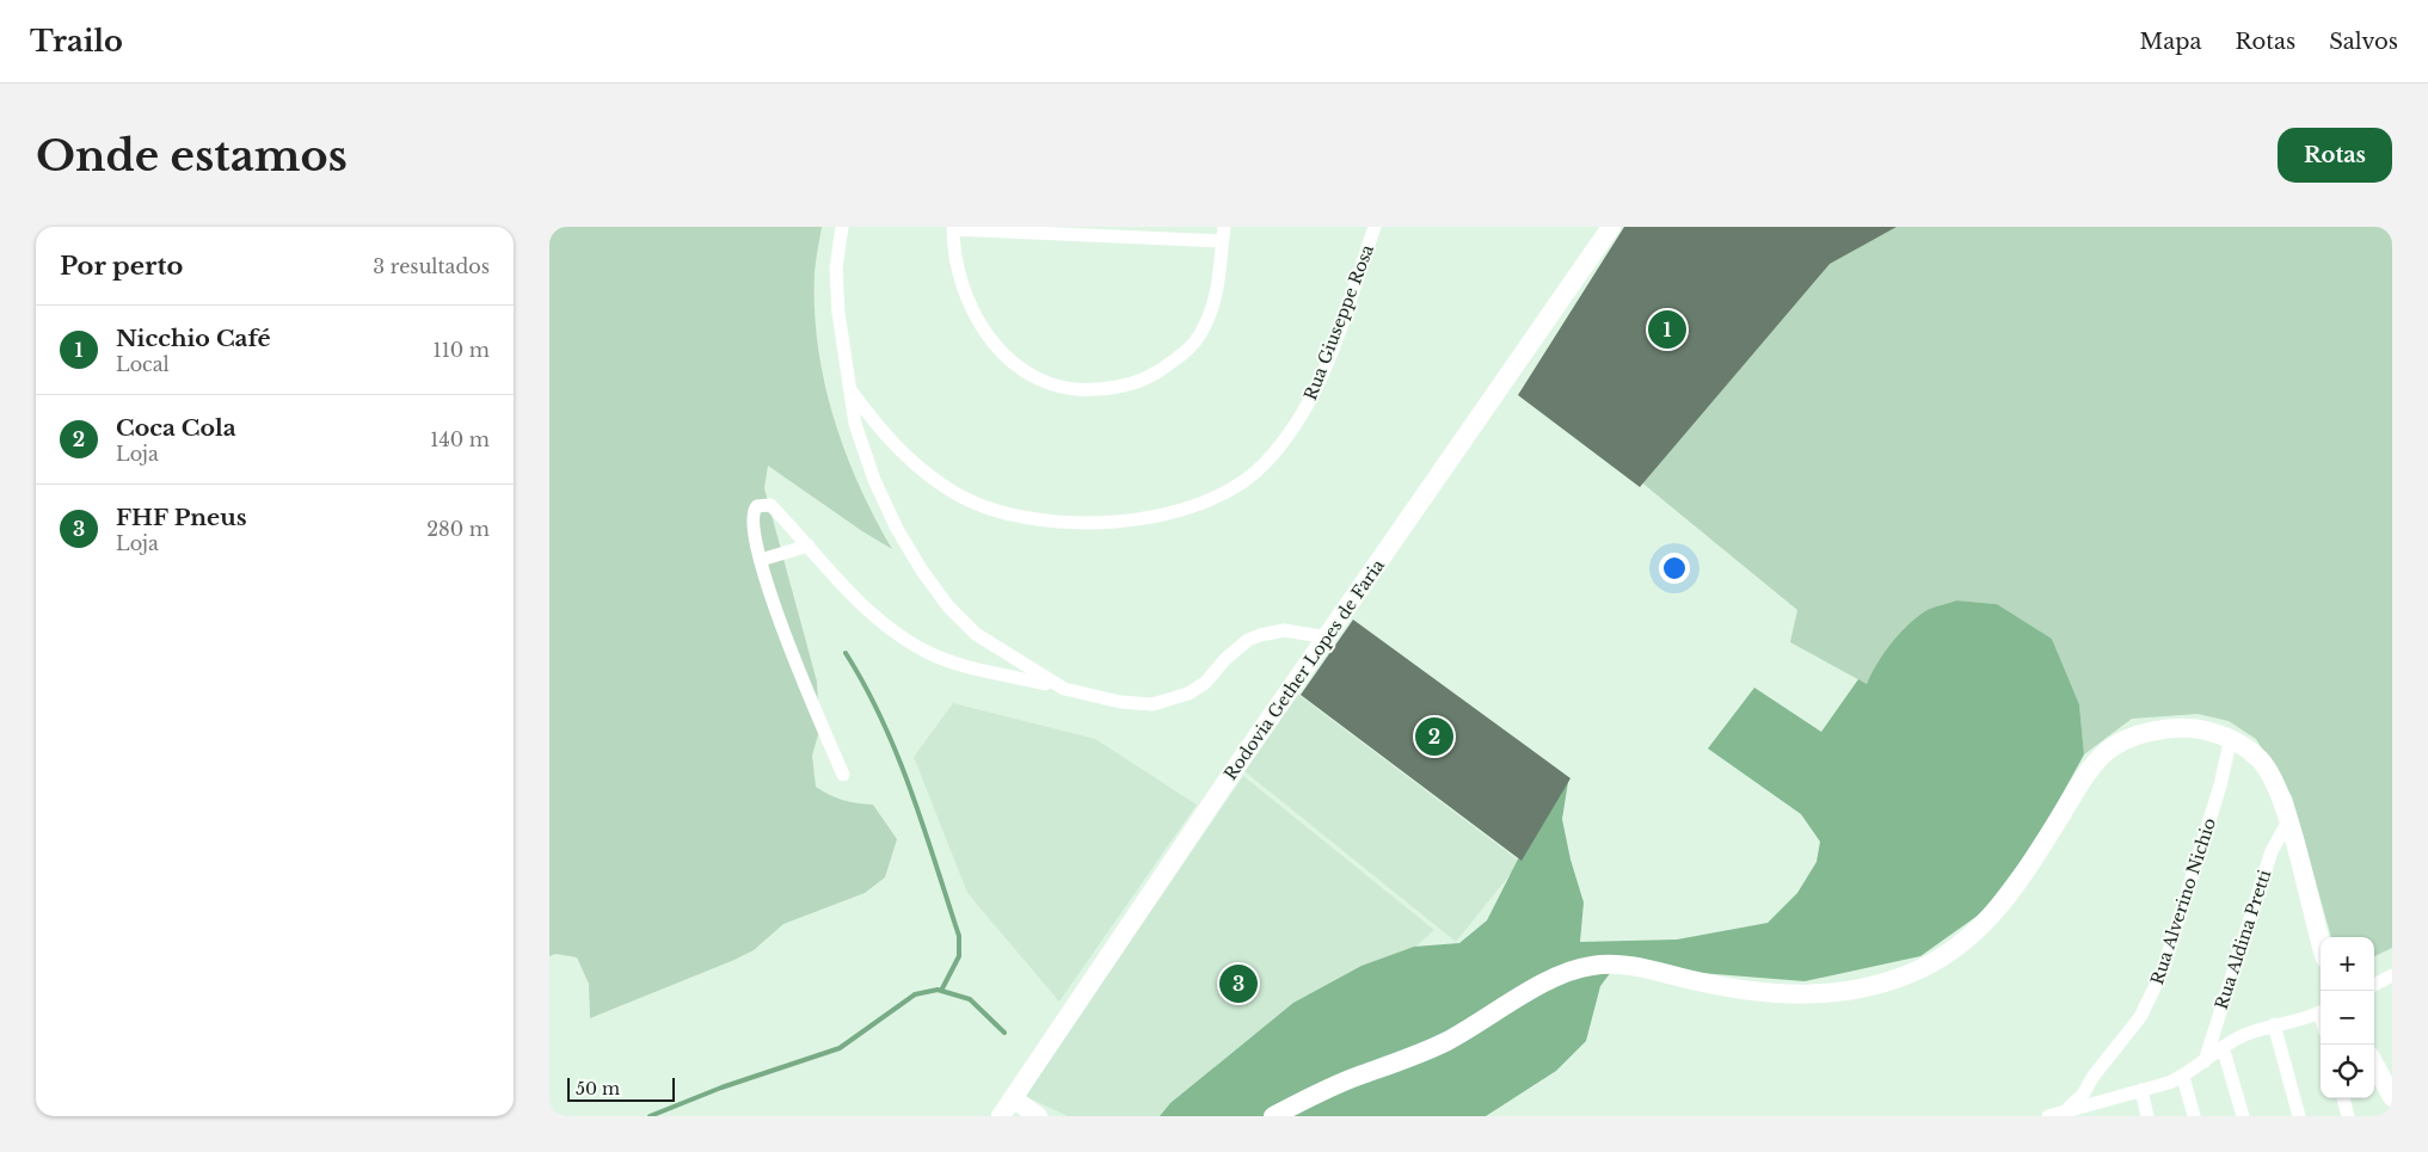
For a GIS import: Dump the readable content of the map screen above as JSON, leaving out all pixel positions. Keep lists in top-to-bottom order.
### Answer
{
  "streets": {
    "street": [
      "Rua Giuseppe Rosa",
      "Rodovia Gether Lopes de Faria",
      "Rua Alverino Nichio",
      "Rua Aldina Pretti"
    ]
  },
  "scale_bar": "50 m",
  "page": {
    "header": "Trailo",
    "nav": ["Mapa", "Rotas", "Salvos"],
    "buttons": "Rotas",
    "title": "Onde estamos",
    "heading": ["Por perto", "3 resultados"],
    "list": [
      {
        "mark": "1",
        "name": "Nicchio Café",
        "note": "Local",
        "value": "110 m"
      },
      {
        "mark": "2",
        "name": "Coca Cola",
        "note": "Loja",
        "value": "140 m"
      },
      {
        "mark": "3",
        "name": "FHF Pneus",
        "note": "Loja",
        "value": "280 m"
      }
    ],
    "pins": ["1", "2", "3"],
    "map_buttons": ["+", "−"],
    "scale": "50 m"
  }
}
